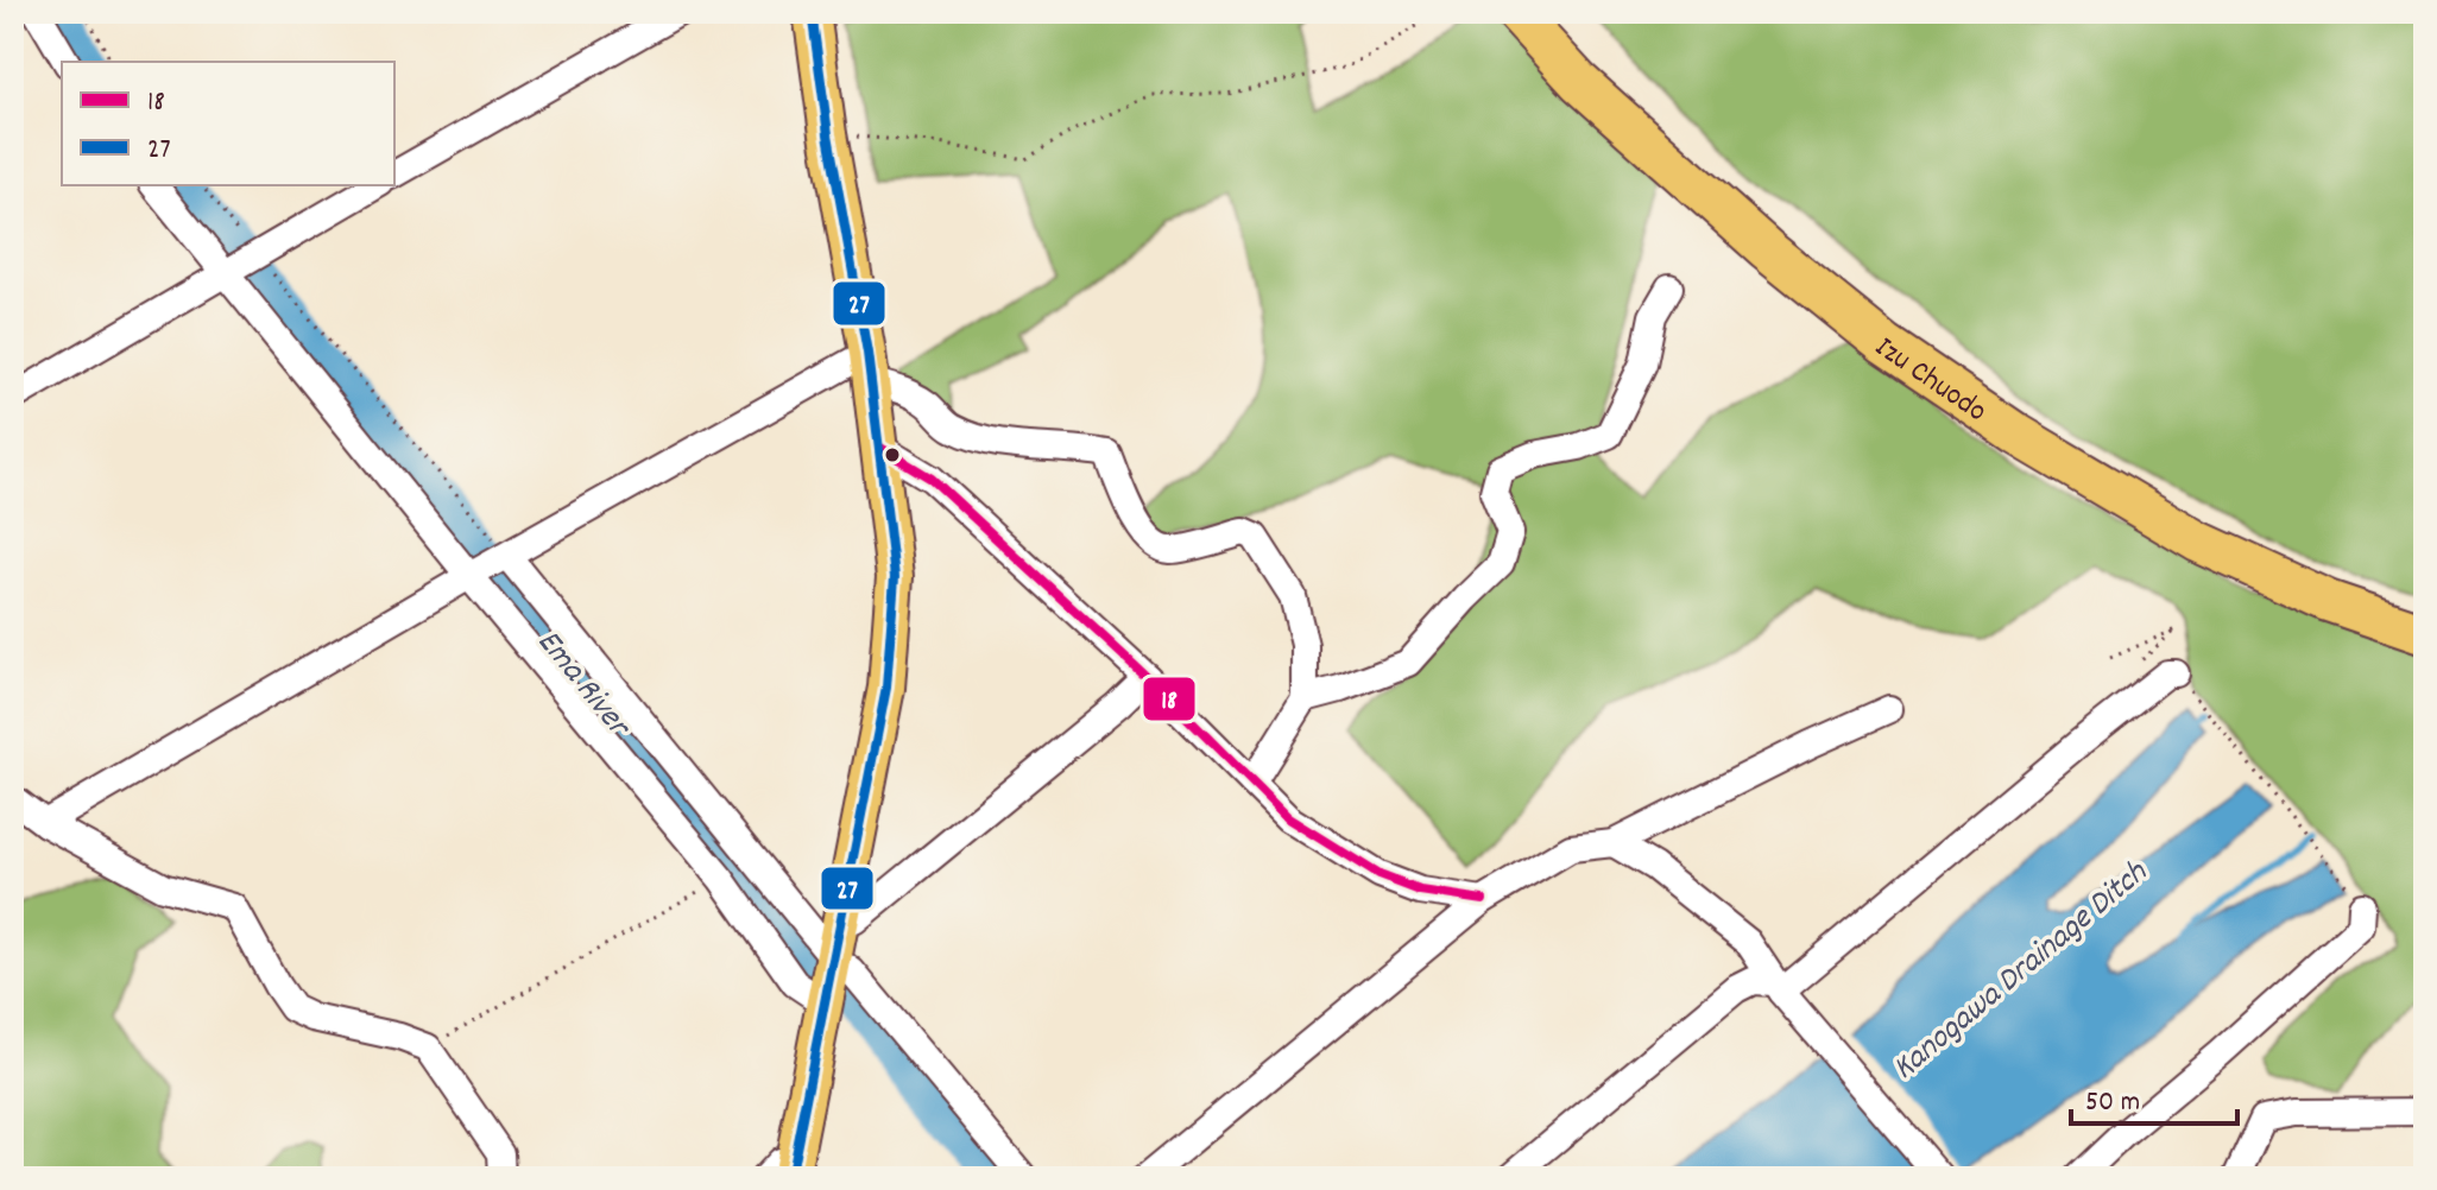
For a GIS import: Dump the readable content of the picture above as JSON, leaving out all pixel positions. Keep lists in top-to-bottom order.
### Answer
{
  "streets": {
    "highway": ["Izu Chuodo"]
  },
  "water": ["Ema River", "Kanogawa Drainage Ditch"],
  "lines": ["transit line 27", "transit line 18"],
  "legend": ["18", "27"],
  "scale_bar": "50 m"
}
